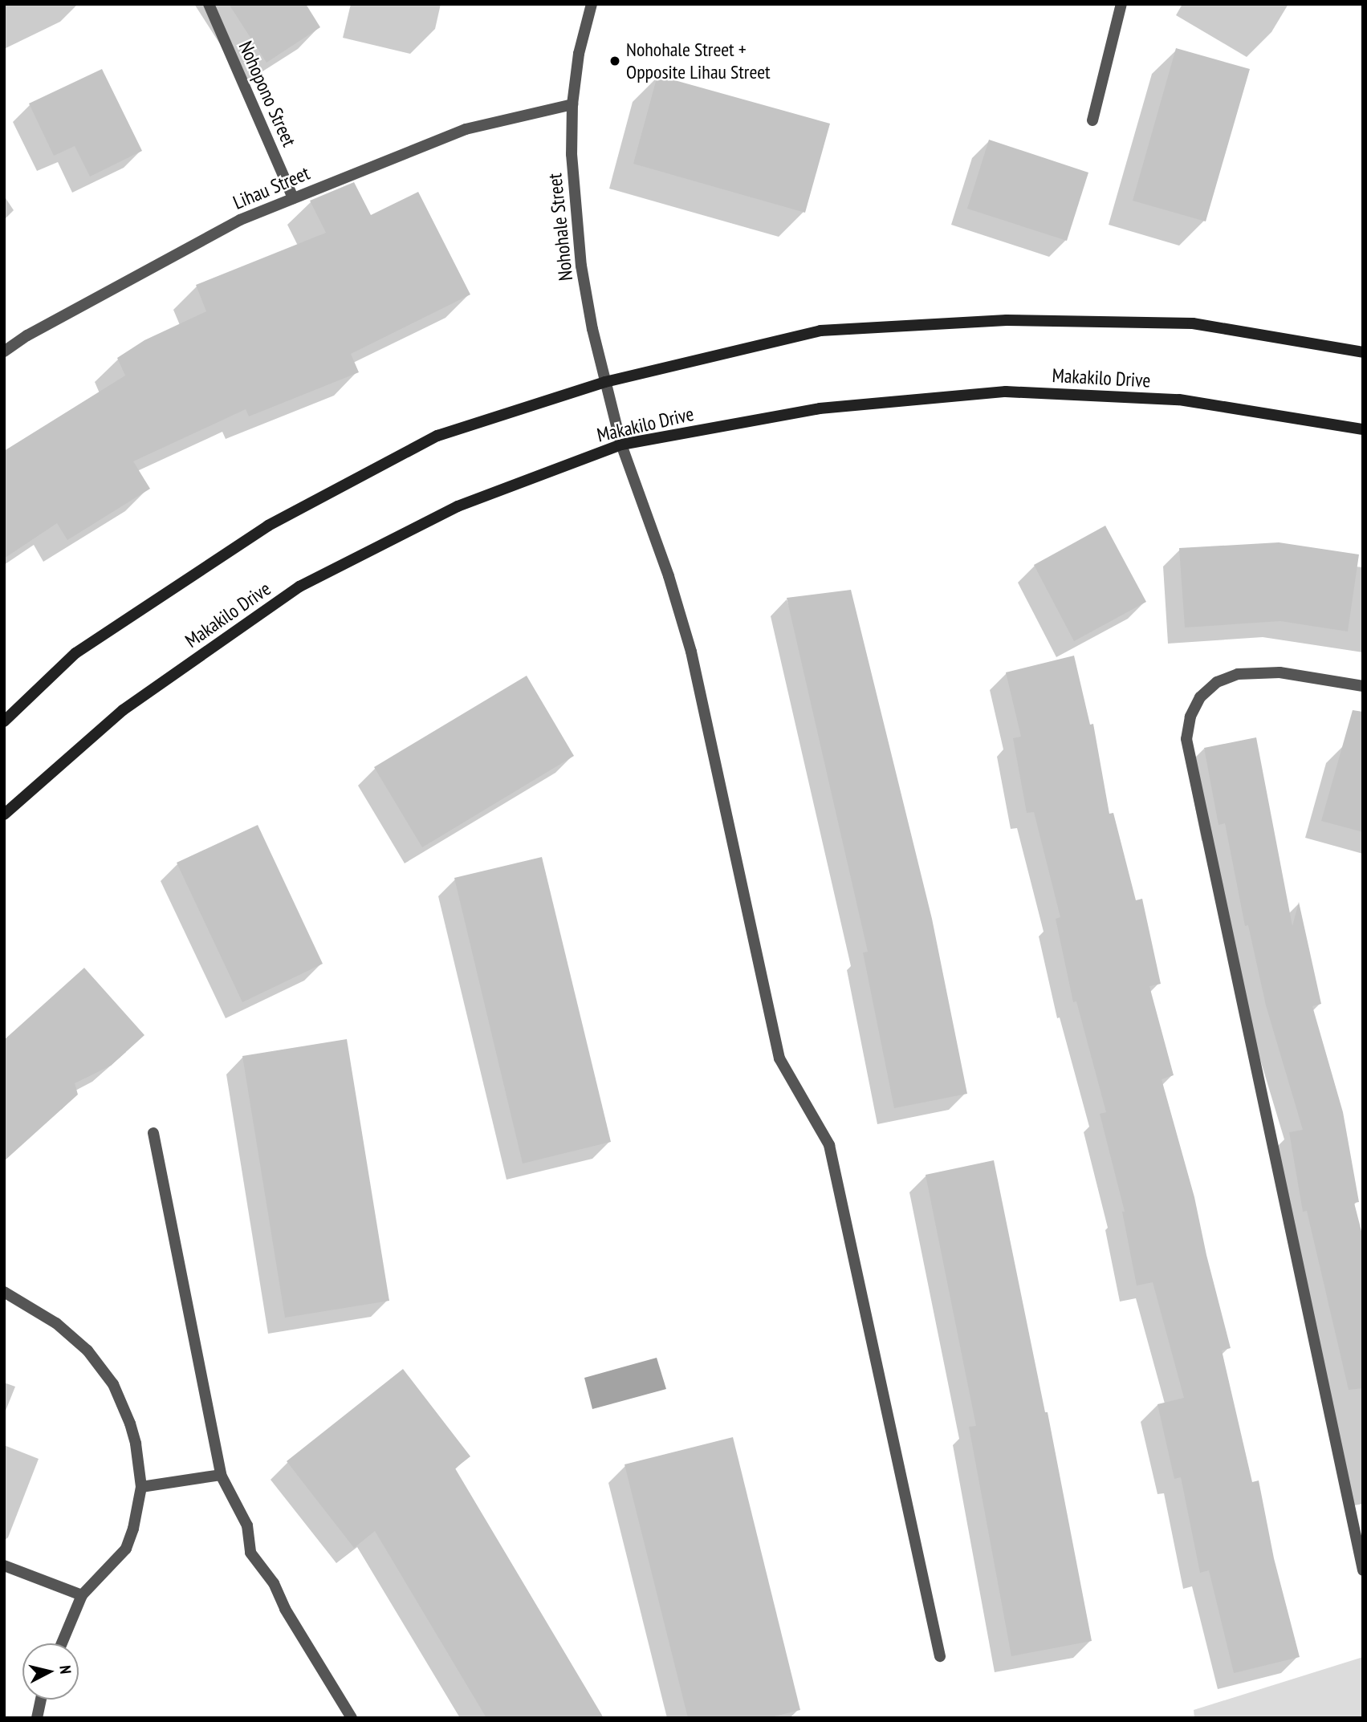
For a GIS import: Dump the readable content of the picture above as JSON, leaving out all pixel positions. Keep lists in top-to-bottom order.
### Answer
{
  "streets": {
    "main road": ["Makakilo Drive"],
    "street": ["Nohopono Street", "Lihau Street", "Nohohale Street"]
  },
  "crossings": [
    ["Nohopono Street", "Lihau Street"],
    ["Lihau Street", "Nohohale Street"],
    ["Nohohale Street", "Makakilo Drive"]
  ],
  "places": ["Nohohale Street + Opposite Lihau Street"],
  "north": "right"
}
